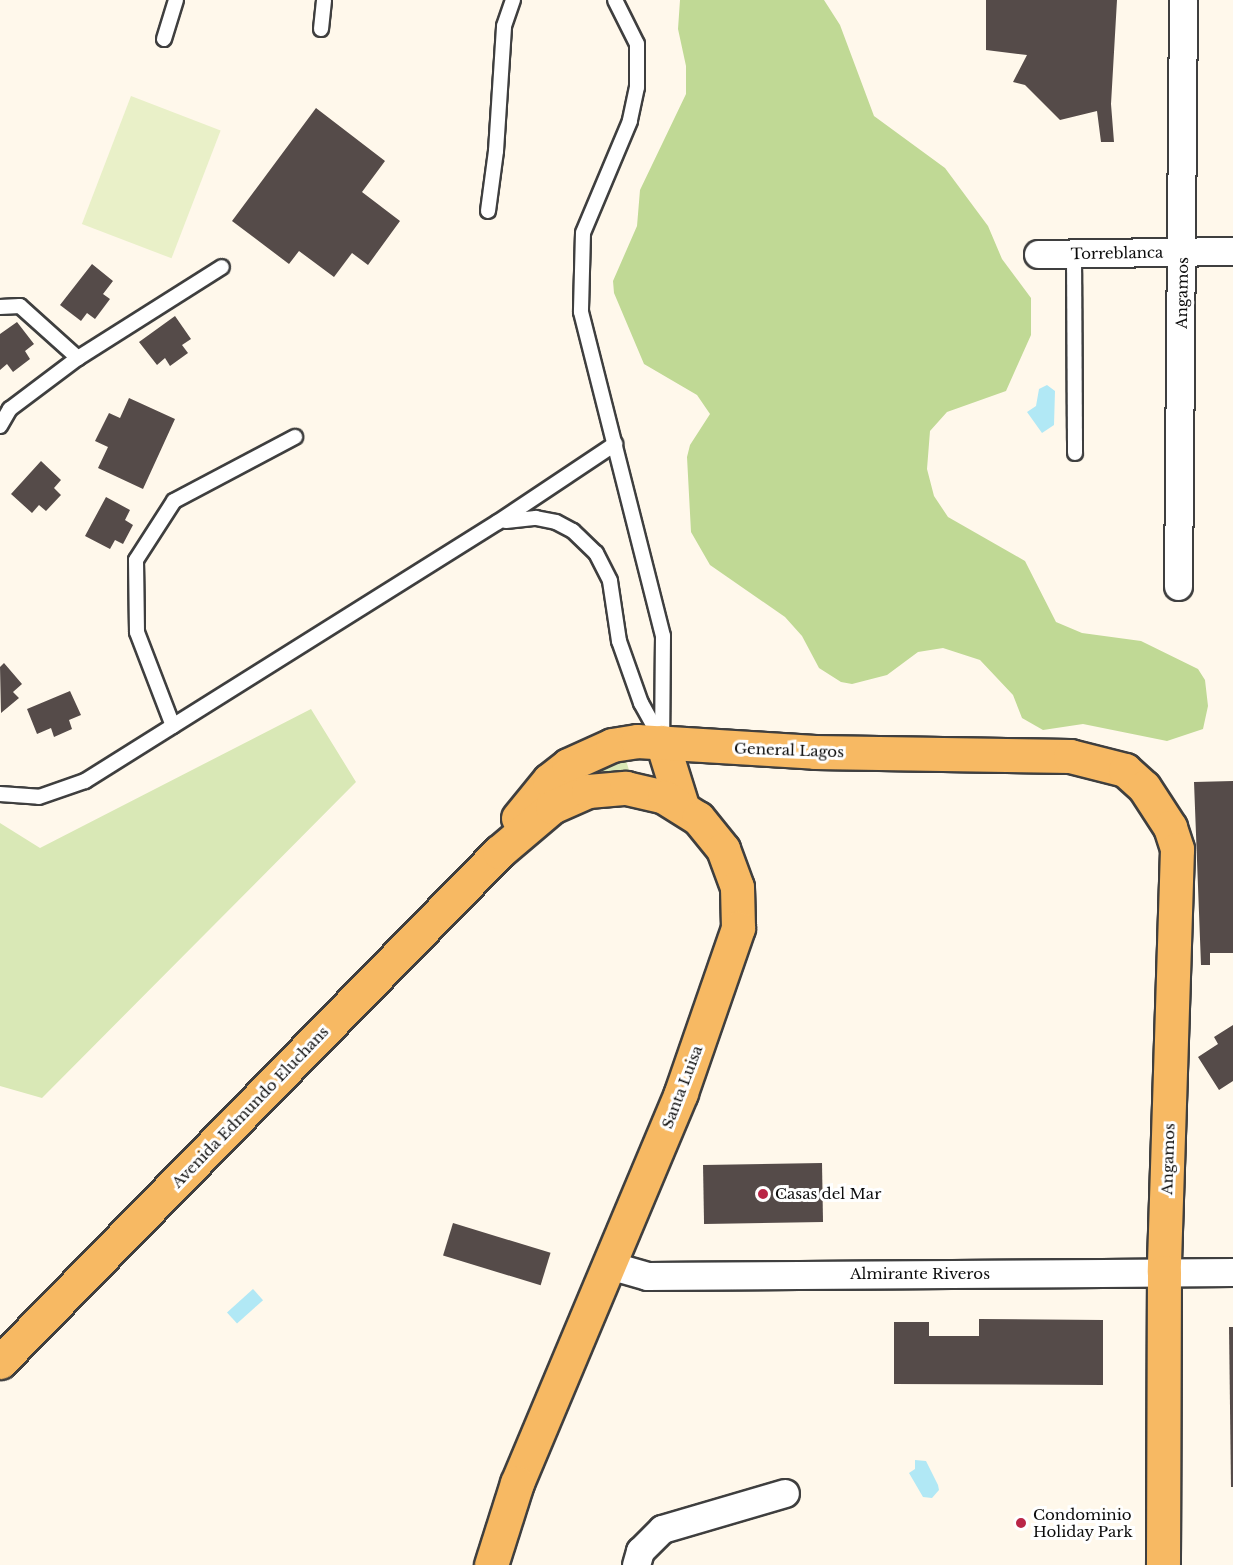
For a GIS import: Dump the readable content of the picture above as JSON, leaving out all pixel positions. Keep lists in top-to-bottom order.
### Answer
{
  "streets": {
    "main road": [
      "Angamos",
      "General Lagos",
      "Santa Luisa",
      "Avenida Edmundo Eluchans"
    ],
    "street": ["Torreblanca", "Almirante Riveros"]
  },
  "crossings": [
    ["Torreblanca", "Angamos"],
    ["Angamos", "General Lagos"],
    ["Angamos", "Almirante Riveros"],
    ["General Lagos", "Santa Luisa"],
    ["General Lagos", "Avenida Edmundo Eluchans"],
    ["Santa Luisa", "Avenida Edmundo Eluchans"],
    ["Santa Luisa", "Almirante Riveros"]
  ],
  "places": ["Casas del Mar", "Condominio Holiday Park"]
}
